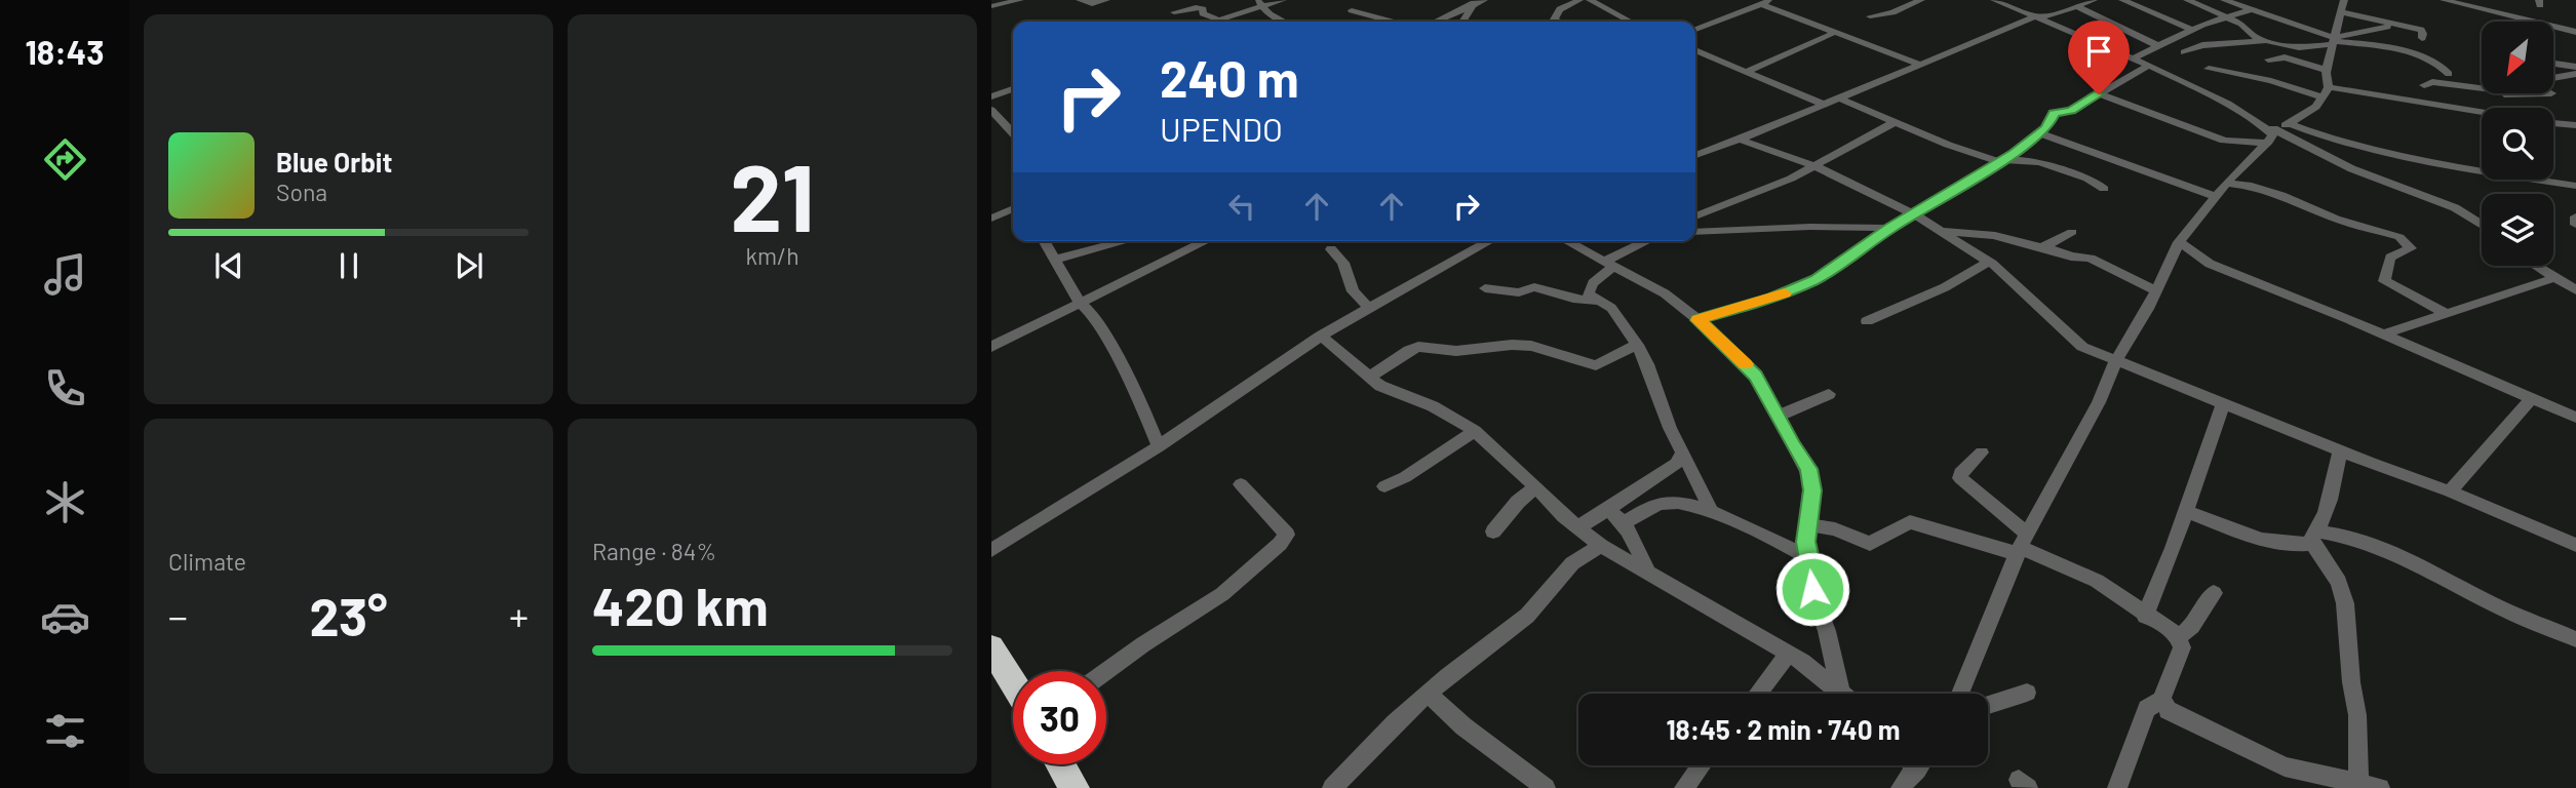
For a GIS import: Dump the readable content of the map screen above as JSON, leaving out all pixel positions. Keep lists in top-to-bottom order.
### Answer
{
  "north": "bottom left",
  "page": {
    "tabs": "18:43",
    "tile": [
      ["21", "km/h"],
      "Climate",
      ["Range · 84%", "420 km"]
    ],
    "turn": ["240 m", "UPENDO"],
    "song": ["Blue Orbit", "Sona"],
    "heat": ["−", "23°", "+"],
    "limit": "30",
    "trip": "18:45 · 2 min · 740 m"
  }
}
